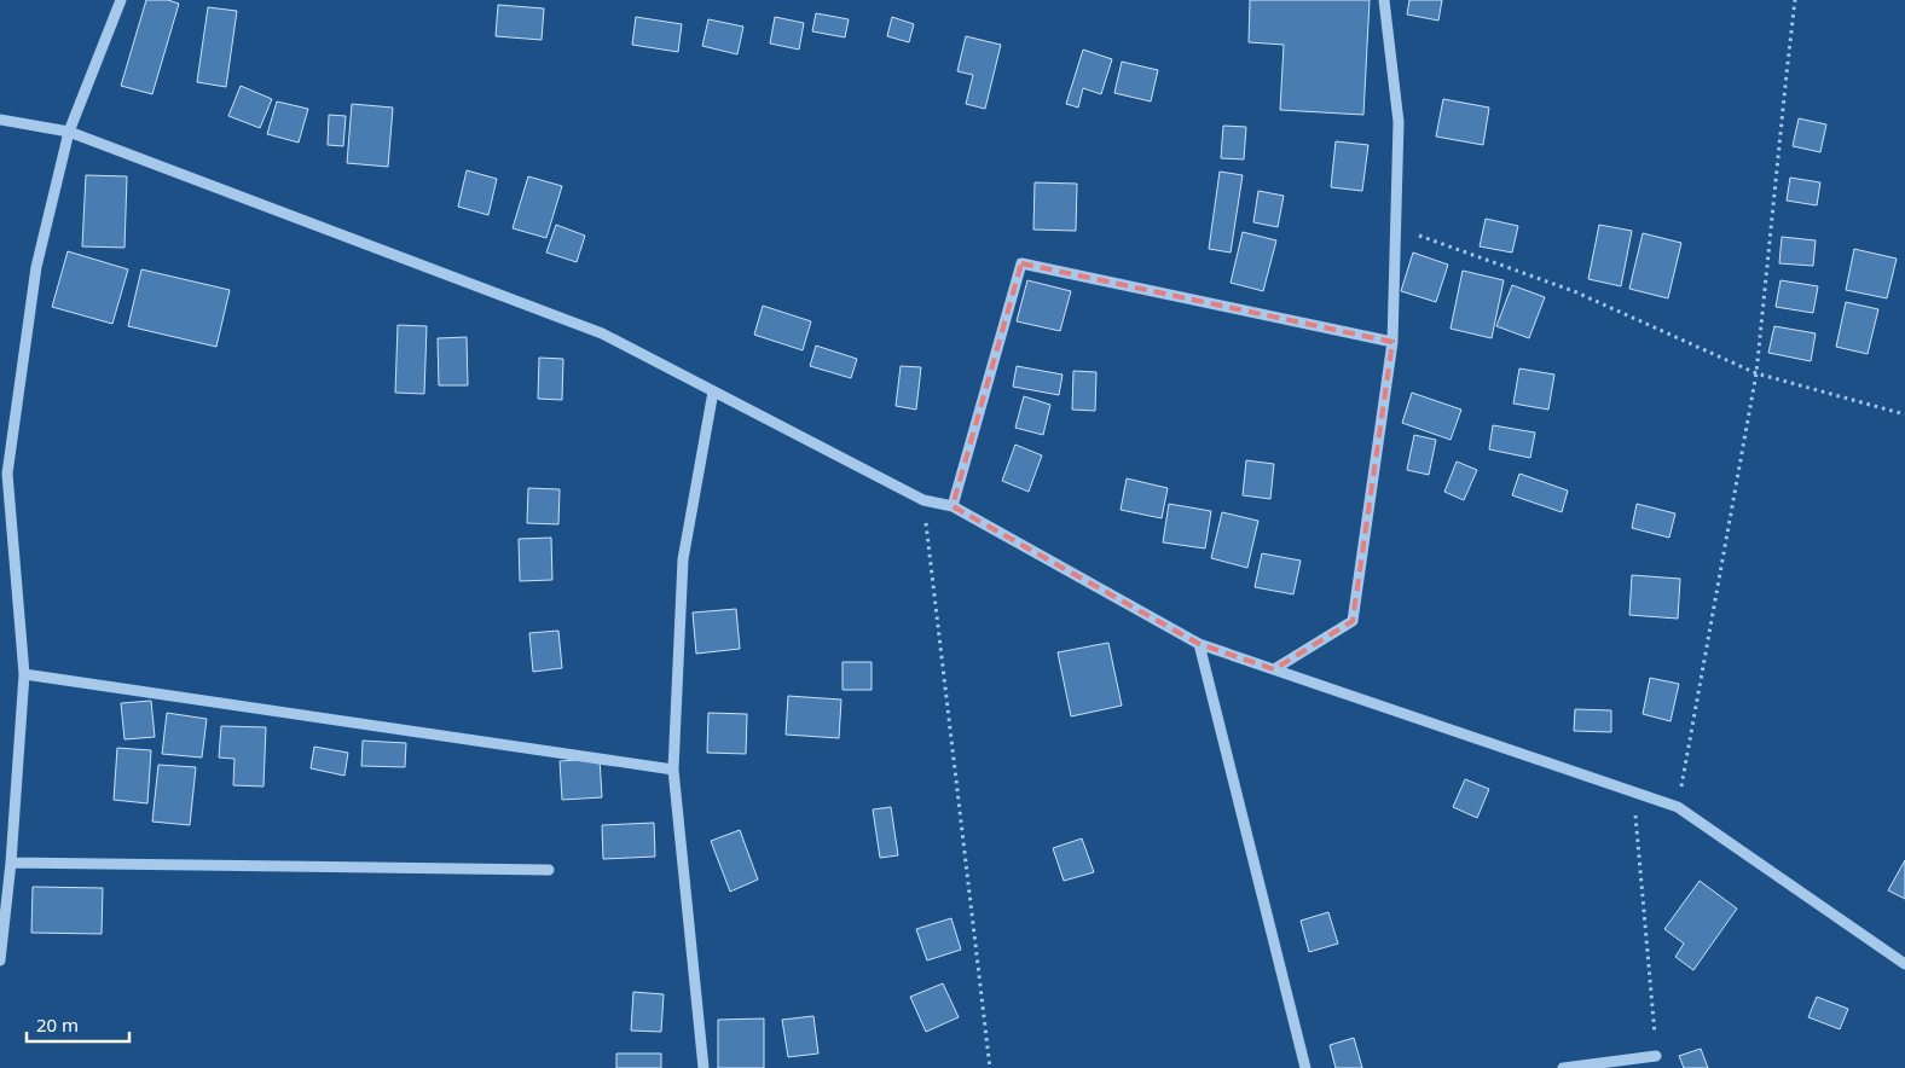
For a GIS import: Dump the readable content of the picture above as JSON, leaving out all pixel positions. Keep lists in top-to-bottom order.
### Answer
{
  "scale_bar": "20 m"
}
